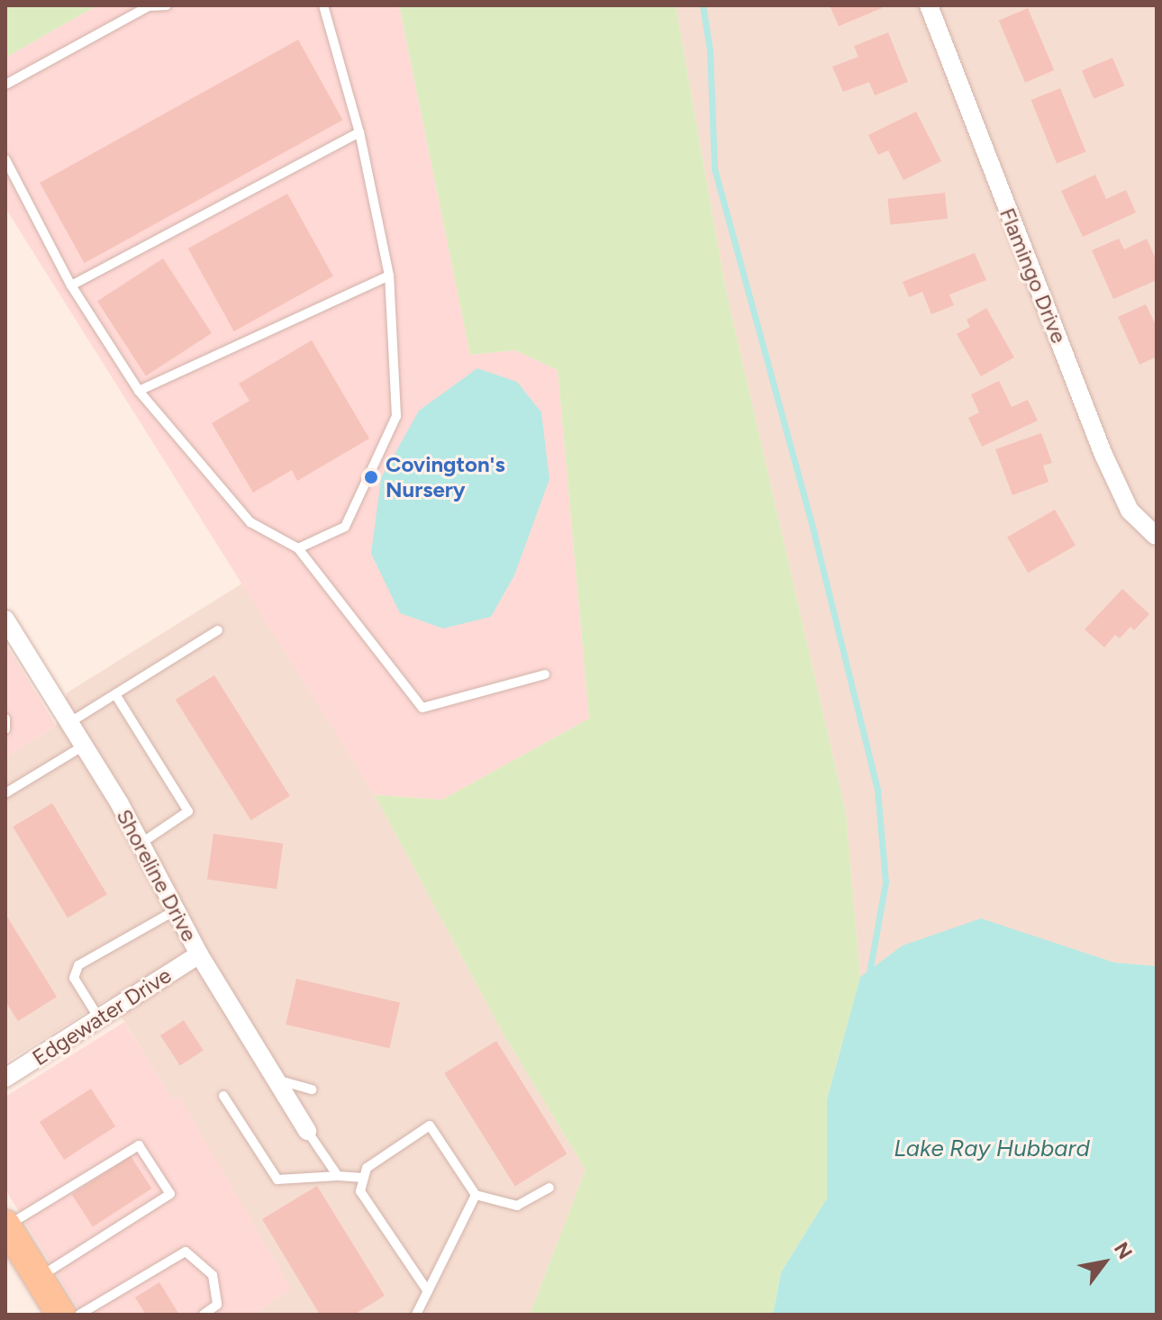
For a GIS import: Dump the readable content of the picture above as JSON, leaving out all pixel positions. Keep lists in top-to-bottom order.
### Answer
{
  "streets": {
    "street": ["Flamingo Drive", "Shoreline Drive", "Edgewater Drive"]
  },
  "crossings": [
    ["Shoreline Drive", "Edgewater Drive"]
  ],
  "water": ["Lake Ray Hubbard"],
  "places": ["Covington's Nursery"],
  "north": "top right"
}
